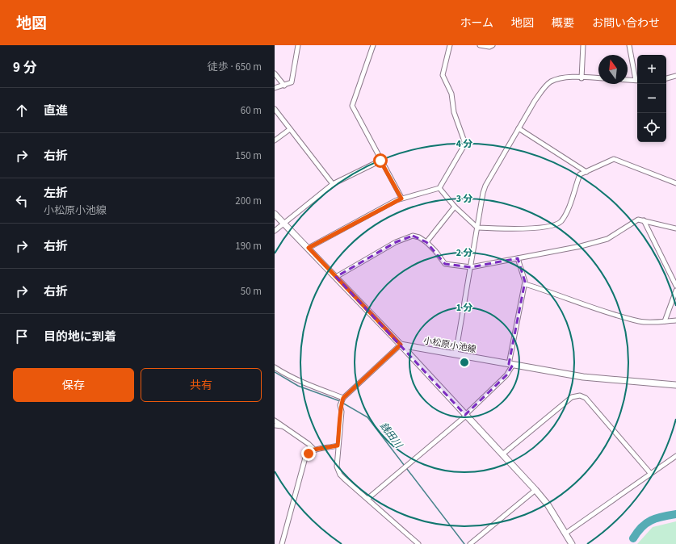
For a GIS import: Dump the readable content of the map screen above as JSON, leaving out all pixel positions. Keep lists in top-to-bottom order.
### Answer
{
  "streets": {
    "main road": ["小松原小池線"]
  },
  "water": ["銭田川"],
  "north": "top",
  "page": {
    "header": "地図",
    "nav": [
      "ホーム",
      "地図",
      "概要",
      "お問い合わせ"
    ],
    "heading": ["9 分", "徒歩 · 650 m"],
    "map_buttons": ["+", "−"],
    "list": [
      ["直進", "60 m"],
      ["右折", "150 m"],
      ["左折", "小松原小池線", "200 m"],
      ["右折", "190 m"],
      ["右折", "50 m"],
      "目的地に到着"
    ],
    "buttons": ["保存", "共有"]
  },
  "rings": [
    "4 分",
    "3 分",
    "2 分",
    "1 分"
  ]
}
